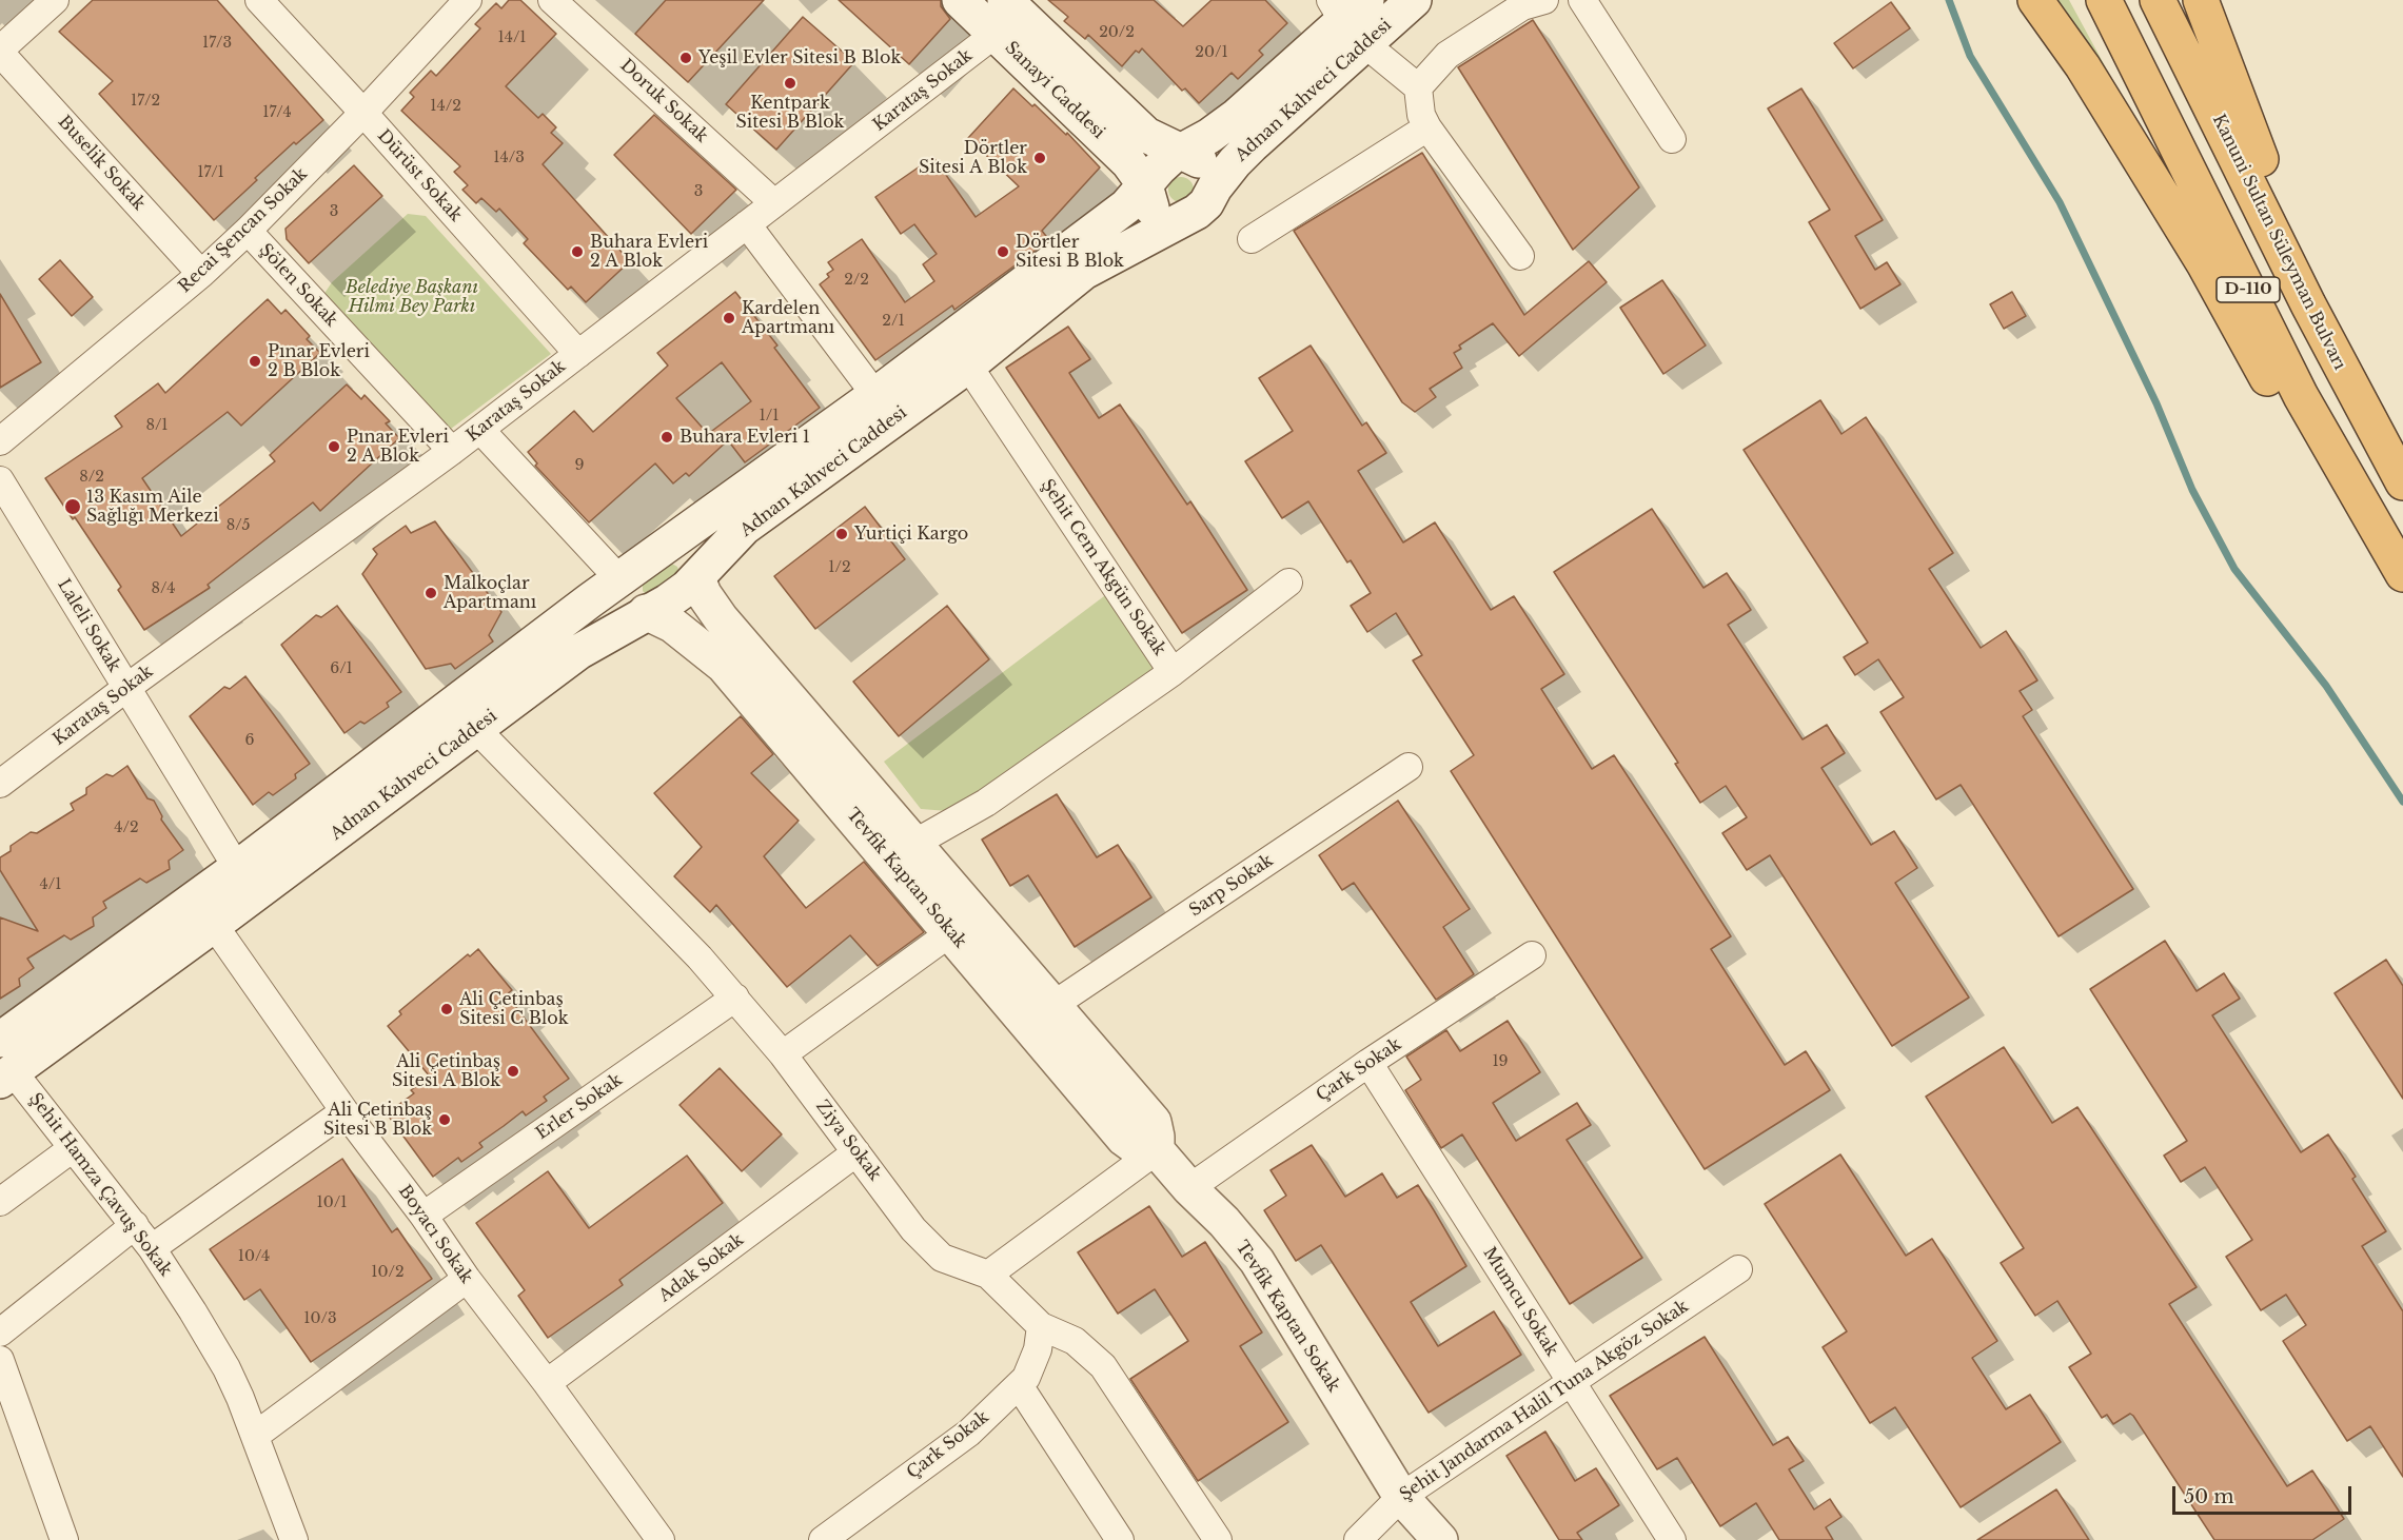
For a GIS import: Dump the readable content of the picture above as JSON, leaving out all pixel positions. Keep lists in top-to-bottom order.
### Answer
{
  "streets": {
    "highway": ["Kanuni Sultan Süleyman Bulvarı", "D-110"],
    "main road": ["Sanayi Caddesi", "Adnan Kahveci Caddesi", "Tevfik Kaptan Sokak"],
    "street": [
      "Karataş Sokak",
      "Doruk Sokak",
      "Buselik Sokak",
      "Dürüst Sokak",
      "Recai Şencan Sokak",
      "Şölen Sokak",
      "Şehit Cem Akgün Sokak",
      "Laleli Sokak",
      "Sarp Sokak",
      "Çark Sokak",
      "Erler Sokak",
      "Ziya Sokak",
      "Şehit Hamza Çavuş Sokak",
      "Boyacı Sokak",
      "Adak Sokak",
      "Mumcu Sokak",
      "Şehit Jandarma Halil Tuna Akgöz Sokak"
    ]
  },
  "crossings": [
    ["Karataş Sokak", "Sanayi Caddesi"],
    ["Karataş Sokak", "Doruk Sokak"],
    ["Karataş Sokak", "Dürüst Sokak"],
    ["Karataş Sokak", "Şölen Sokak"],
    ["Karataş Sokak", "Laleli Sokak"],
    ["Sanayi Caddesi", "Adnan Kahveci Caddesi"],
    ["Adnan Kahveci Caddesi", "Şehit Cem Akgün Sokak"],
    ["Adnan Kahveci Caddesi", "Laleli Sokak"],
    ["Adnan Kahveci Caddesi", "Tevfik Kaptan Sokak"],
    ["Adnan Kahveci Caddesi", "Ziya Sokak"],
    ["Adnan Kahveci Caddesi", "Şehit Hamza Çavuş Sokak"],
    ["Adnan Kahveci Caddesi", "Boyacı Sokak"],
    ["Buselik Sokak", "Recai Şencan Sokak"],
    ["Dürüst Sokak", "Recai Şencan Sokak"],
    ["Recai Şencan Sokak", "Şölen Sokak"],
    ["Şehit Cem Akgün Sokak", "Tevfik Kaptan Sokak"],
    ["Tevfik Kaptan Sokak", "Sarp Sokak"],
    ["Tevfik Kaptan Sokak", "Çark Sokak"],
    ["Tevfik Kaptan Sokak", "Şehit Jandarma Halil Tuna Akgöz Sokak"],
    ["Çark Sokak", "Ziya Sokak"],
    ["Çark Sokak", "Mumcu Sokak"],
    ["Erler Sokak", "Ziya Sokak"],
    ["Erler Sokak", "Boyacı Sokak"],
    ["Ziya Sokak", "Adak Sokak"],
    ["Boyacı Sokak", "Adak Sokak"],
    ["Mumcu Sokak", "Şehit Jandarma Halil Tuna Akgöz Sokak"]
  ],
  "parks": ["Belediye Başkanı Hilmi Bey Parkı"],
  "places": [
    "Yeşil Evler Sitesi B Blok",
    "Kentpark Sitesi B Blok",
    "Dörtler Sitesi A Blok",
    "Buhara Evleri 2 A Blok",
    "Dörtler Sitesi B Blok",
    "Kardelen Apartmanı",
    "Pınar Evleri 2 B Blok",
    "Buhara Evleri 1",
    "Pınar Evleri 2 A Blok",
    "13 Kasım Aile Sağlığı Merkezi",
    "Yurtiçi Kargo",
    "Malkoçlar Apartmanı",
    "Ali Çetinbaş Sitesi C Blok",
    "Ali Çetinbaş Sitesi A Blok",
    "Ali Çetinbaş Sitesi B Blok"
  ],
  "house_numbers": [
    "20/2",
    "14/1",
    "17/3",
    "20/1",
    "17/2",
    "14/2",
    "17/4",
    "14/3",
    "17/1",
    "3",
    "3",
    "2/2",
    "2/1",
    "1/1",
    "8/1",
    "9",
    "8/2",
    "8/5",
    "1/2",
    "8/4",
    "6/1",
    "6",
    "4/2",
    "4/1",
    "19",
    "10/1",
    "10/4",
    "10/2",
    "10/3"
  ],
  "scale_bar": "50 m"
}
